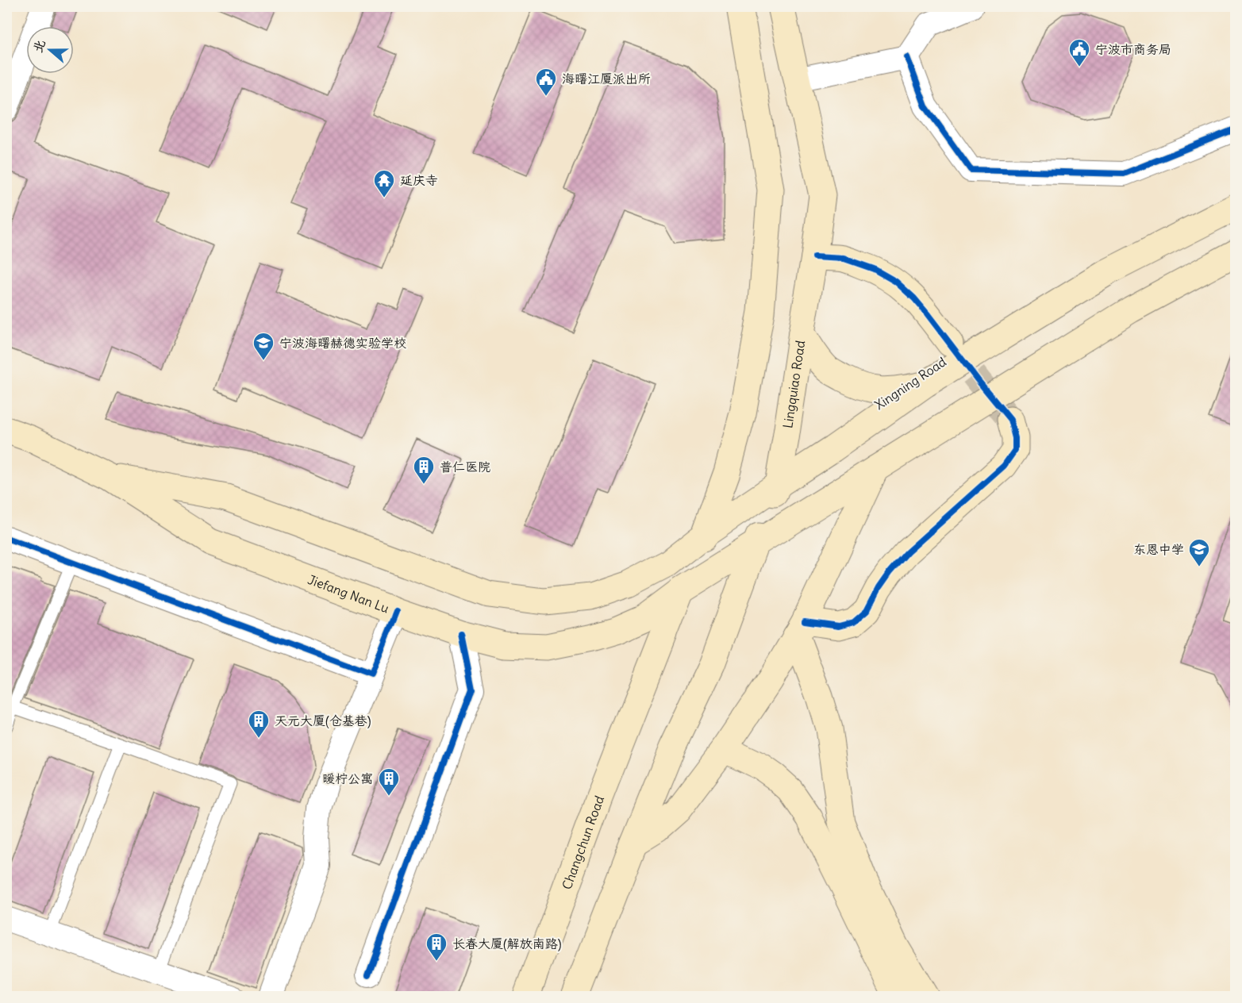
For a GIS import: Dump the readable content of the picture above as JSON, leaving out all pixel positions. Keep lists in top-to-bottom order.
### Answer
{
  "streets": {
    "main road": [
      "Xingning Road",
      "Lingquiao Road",
      "Jiefang Nan Lu",
      "Changchun Road"
    ]
  },
  "crossings": [
    ["Xingning Road", "Lingquiao Road"],
    ["Xingning Road", "Jiefang Nan Lu"],
    ["Jiefang Nan Lu", "Changchun Road"]
  ],
  "places": {
    "public building": ["宁波市商务局", "海曙江厦派出所"],
    "temple": ["延庆寺"],
    "school or university": ["宁波海曙赫德实验学校", "东恩中学"],
    "building": [
      "普仁医院",
      "天元大厦(仓基巷)",
      "暖柠公寓",
      "长春大厦(解放南路)"
    ]
  },
  "north": "left"
}
